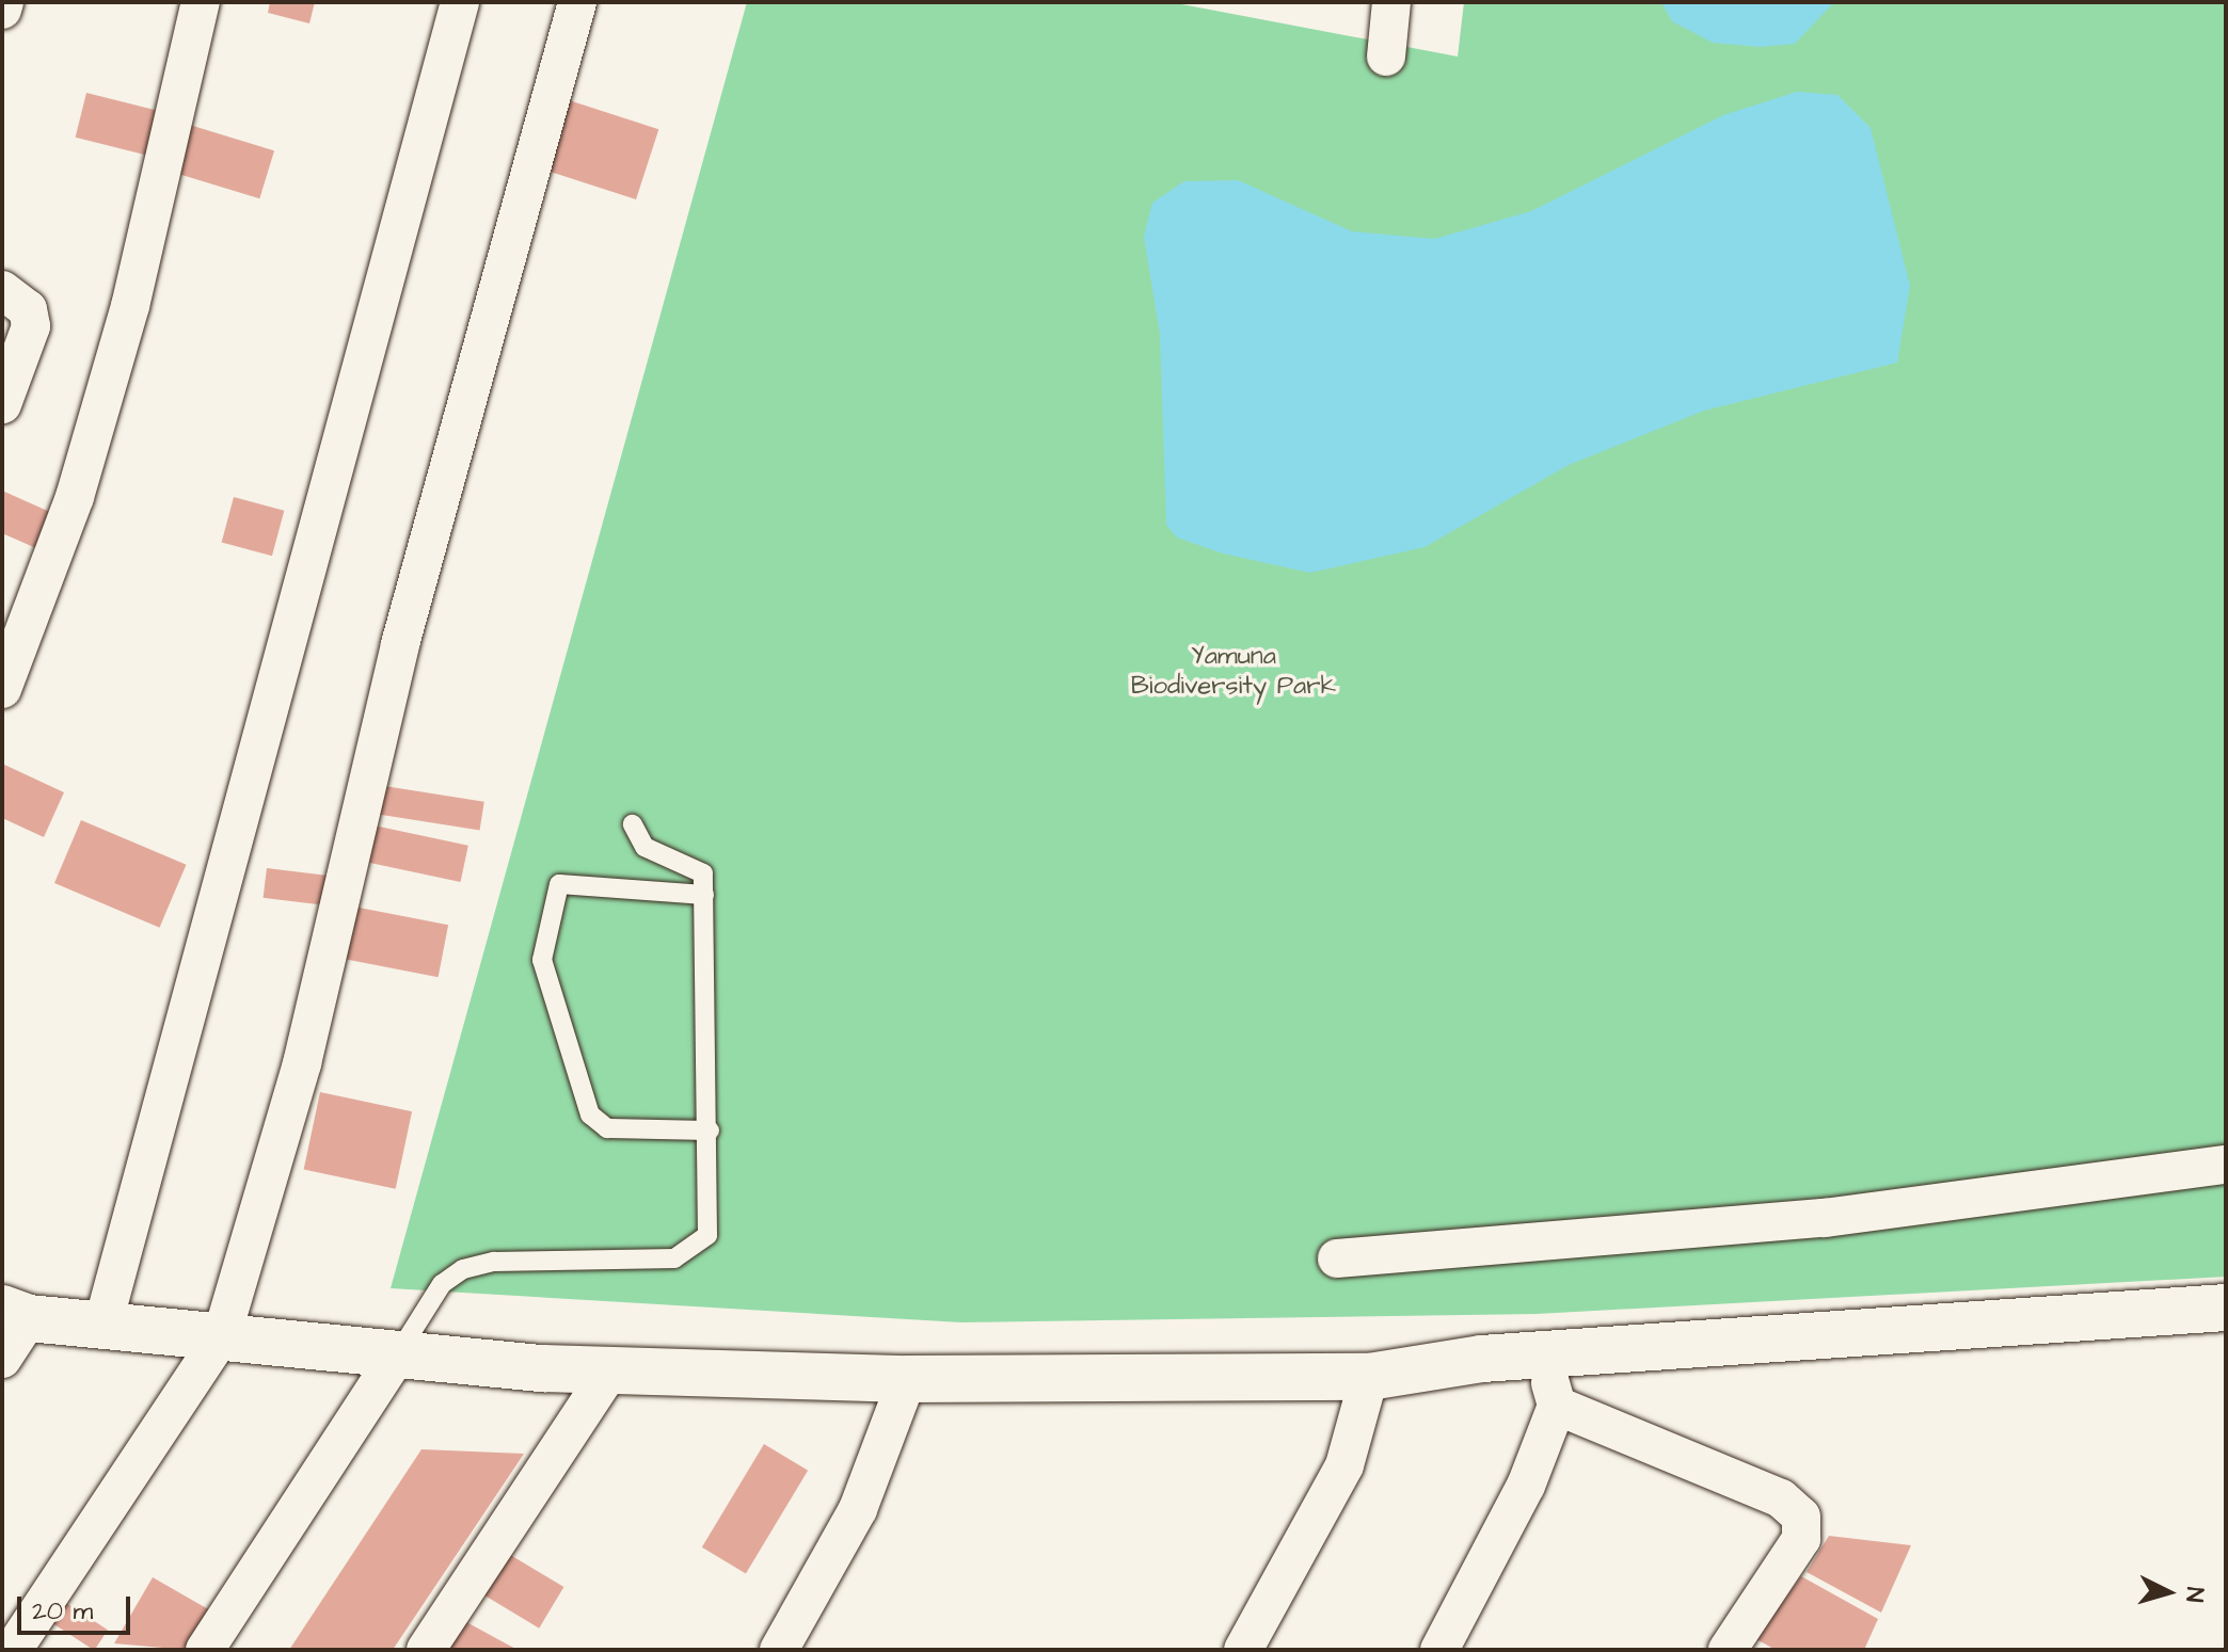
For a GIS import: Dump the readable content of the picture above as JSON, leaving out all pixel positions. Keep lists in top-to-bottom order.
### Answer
{
  "parks": ["Yamuna Biodiversity Park"],
  "scale_bar": "20 m",
  "north": "right"
}
